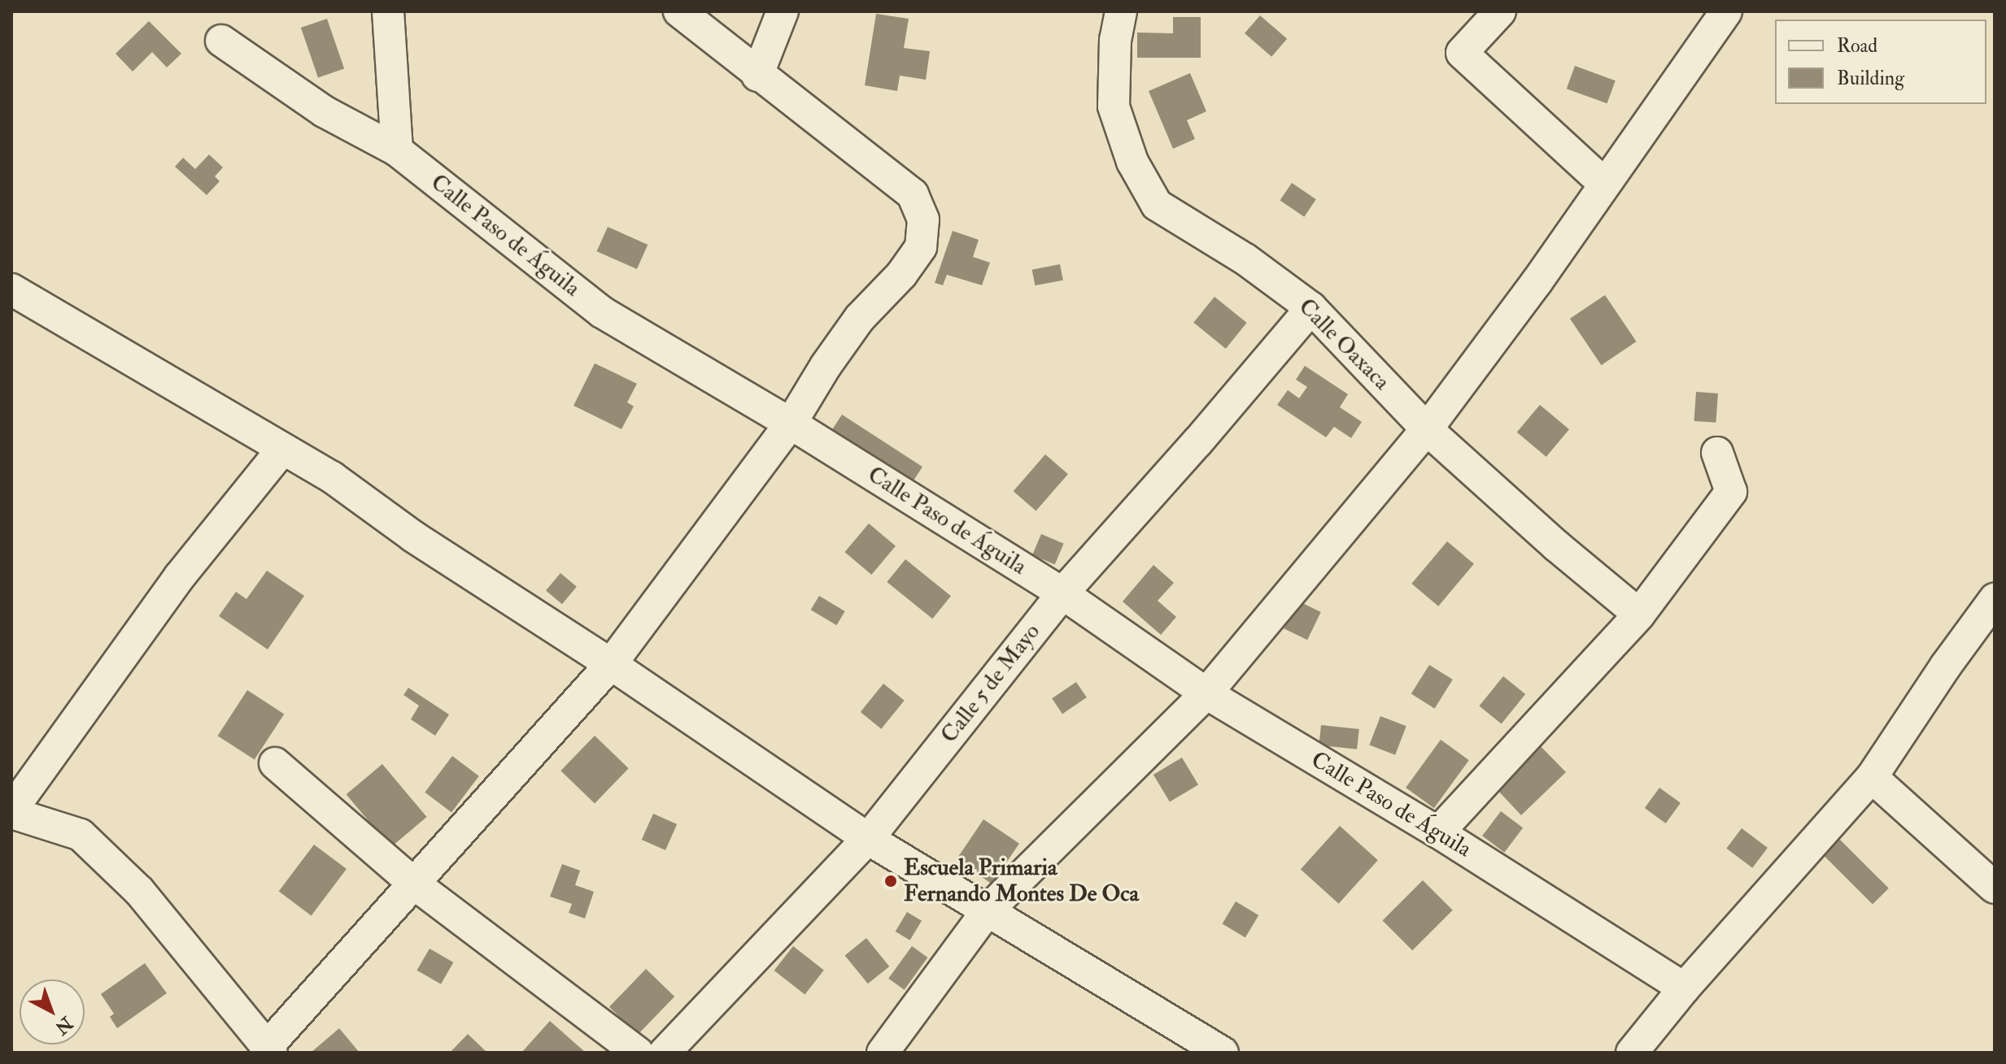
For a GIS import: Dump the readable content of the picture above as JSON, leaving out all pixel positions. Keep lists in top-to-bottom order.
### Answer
{
  "streets": {
    "street": ["Calle Paso de Águila", "Calle Oaxaca", "Calle 5 de Mayo"]
  },
  "crossings": [
    ["Calle Paso de Águila", "Calle 5 de Mayo"],
    ["Calle Oaxaca", "Calle 5 de Mayo"]
  ],
  "places": ["Escuela Primaria Fernando Montes De Oca"],
  "legend": ["Road", "Building"],
  "north": "bottom right"
}
